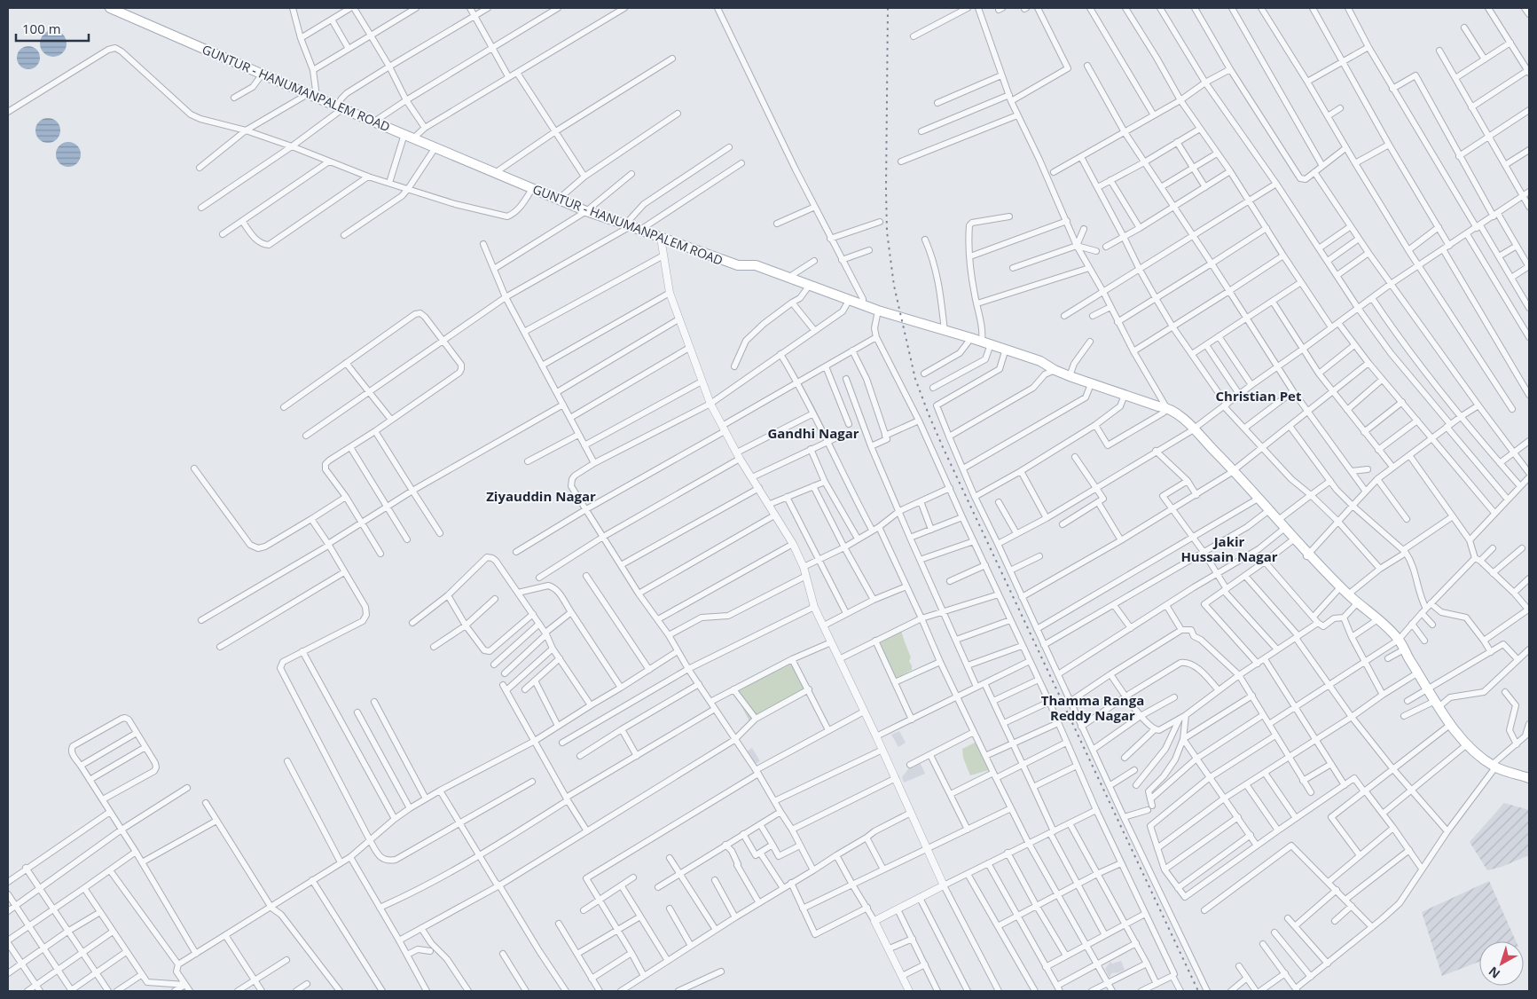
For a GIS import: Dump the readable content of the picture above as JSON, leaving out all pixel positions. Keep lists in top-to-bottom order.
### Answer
{
  "streets": {
    "main road": ["GUNTUR - HANUMANPALEM ROAD"]
  },
  "districts": [
    "Christian Pet",
    "Gandhi Nagar",
    "Ziyauddin Nagar",
    "Jakir Hussain Nagar",
    "Thamma Ranga Reddy Nagar"
  ],
  "scale_bar": "100 m",
  "north": "bottom left"
}
